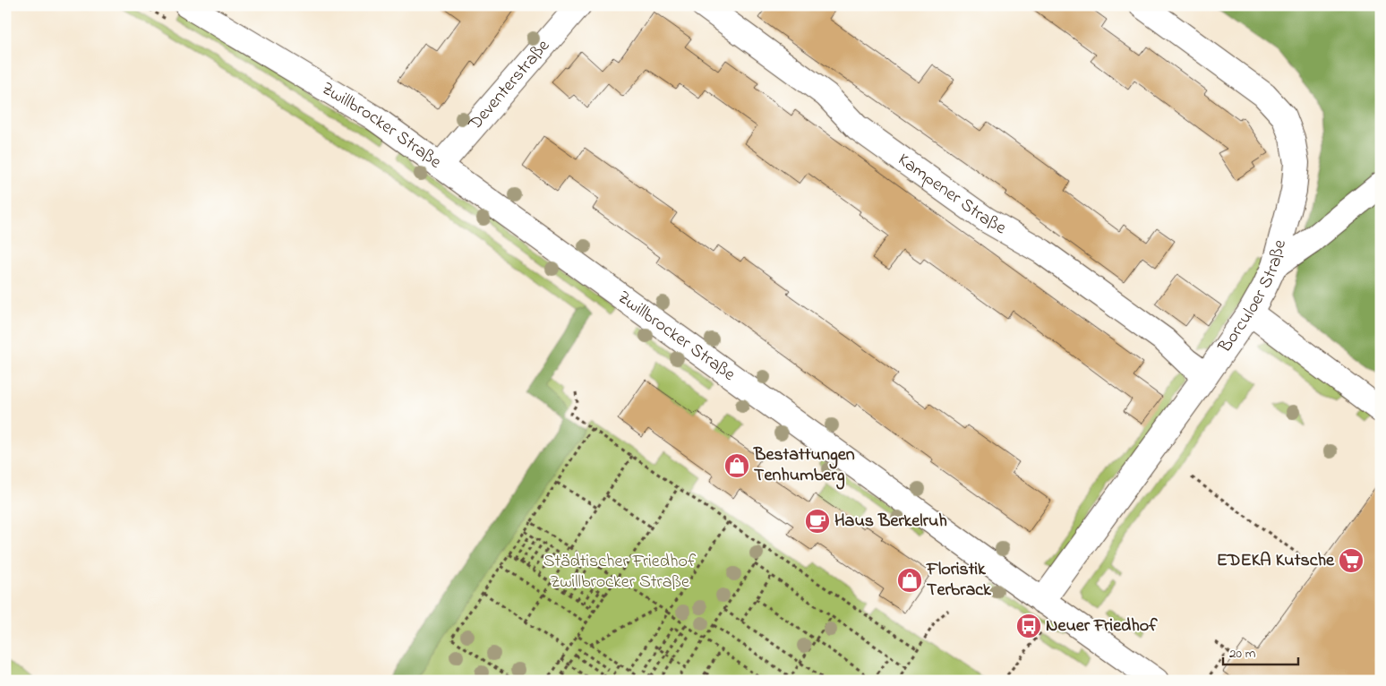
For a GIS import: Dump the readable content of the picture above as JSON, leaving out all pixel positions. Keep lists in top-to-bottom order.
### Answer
{
  "streets": {
    "street": [
      "Deventerstraße",
      "Zwillbrocker Straße",
      "Kampener Straße",
      "Borculoer Straße"
    ]
  },
  "crossings": [
    ["Deventerstraße", "Zwillbrocker Straße"],
    ["Zwillbrocker Straße", "Borculoer Straße"],
    ["Kampener Straße", "Borculoer Straße"]
  ],
  "parks": ["Städtischer Friedhof Zwillbrocker Straße"],
  "places": {
    "shop": ["Bestattungen Tenhumberg", "Floristik Terbrack"],
    "cafe": ["Haus Berkelruh"],
    "supermarket": ["EDEKA Kutsche"],
    "bus stop": ["Neuer Friedhof"]
  },
  "scale_bar": "20 m"
}
